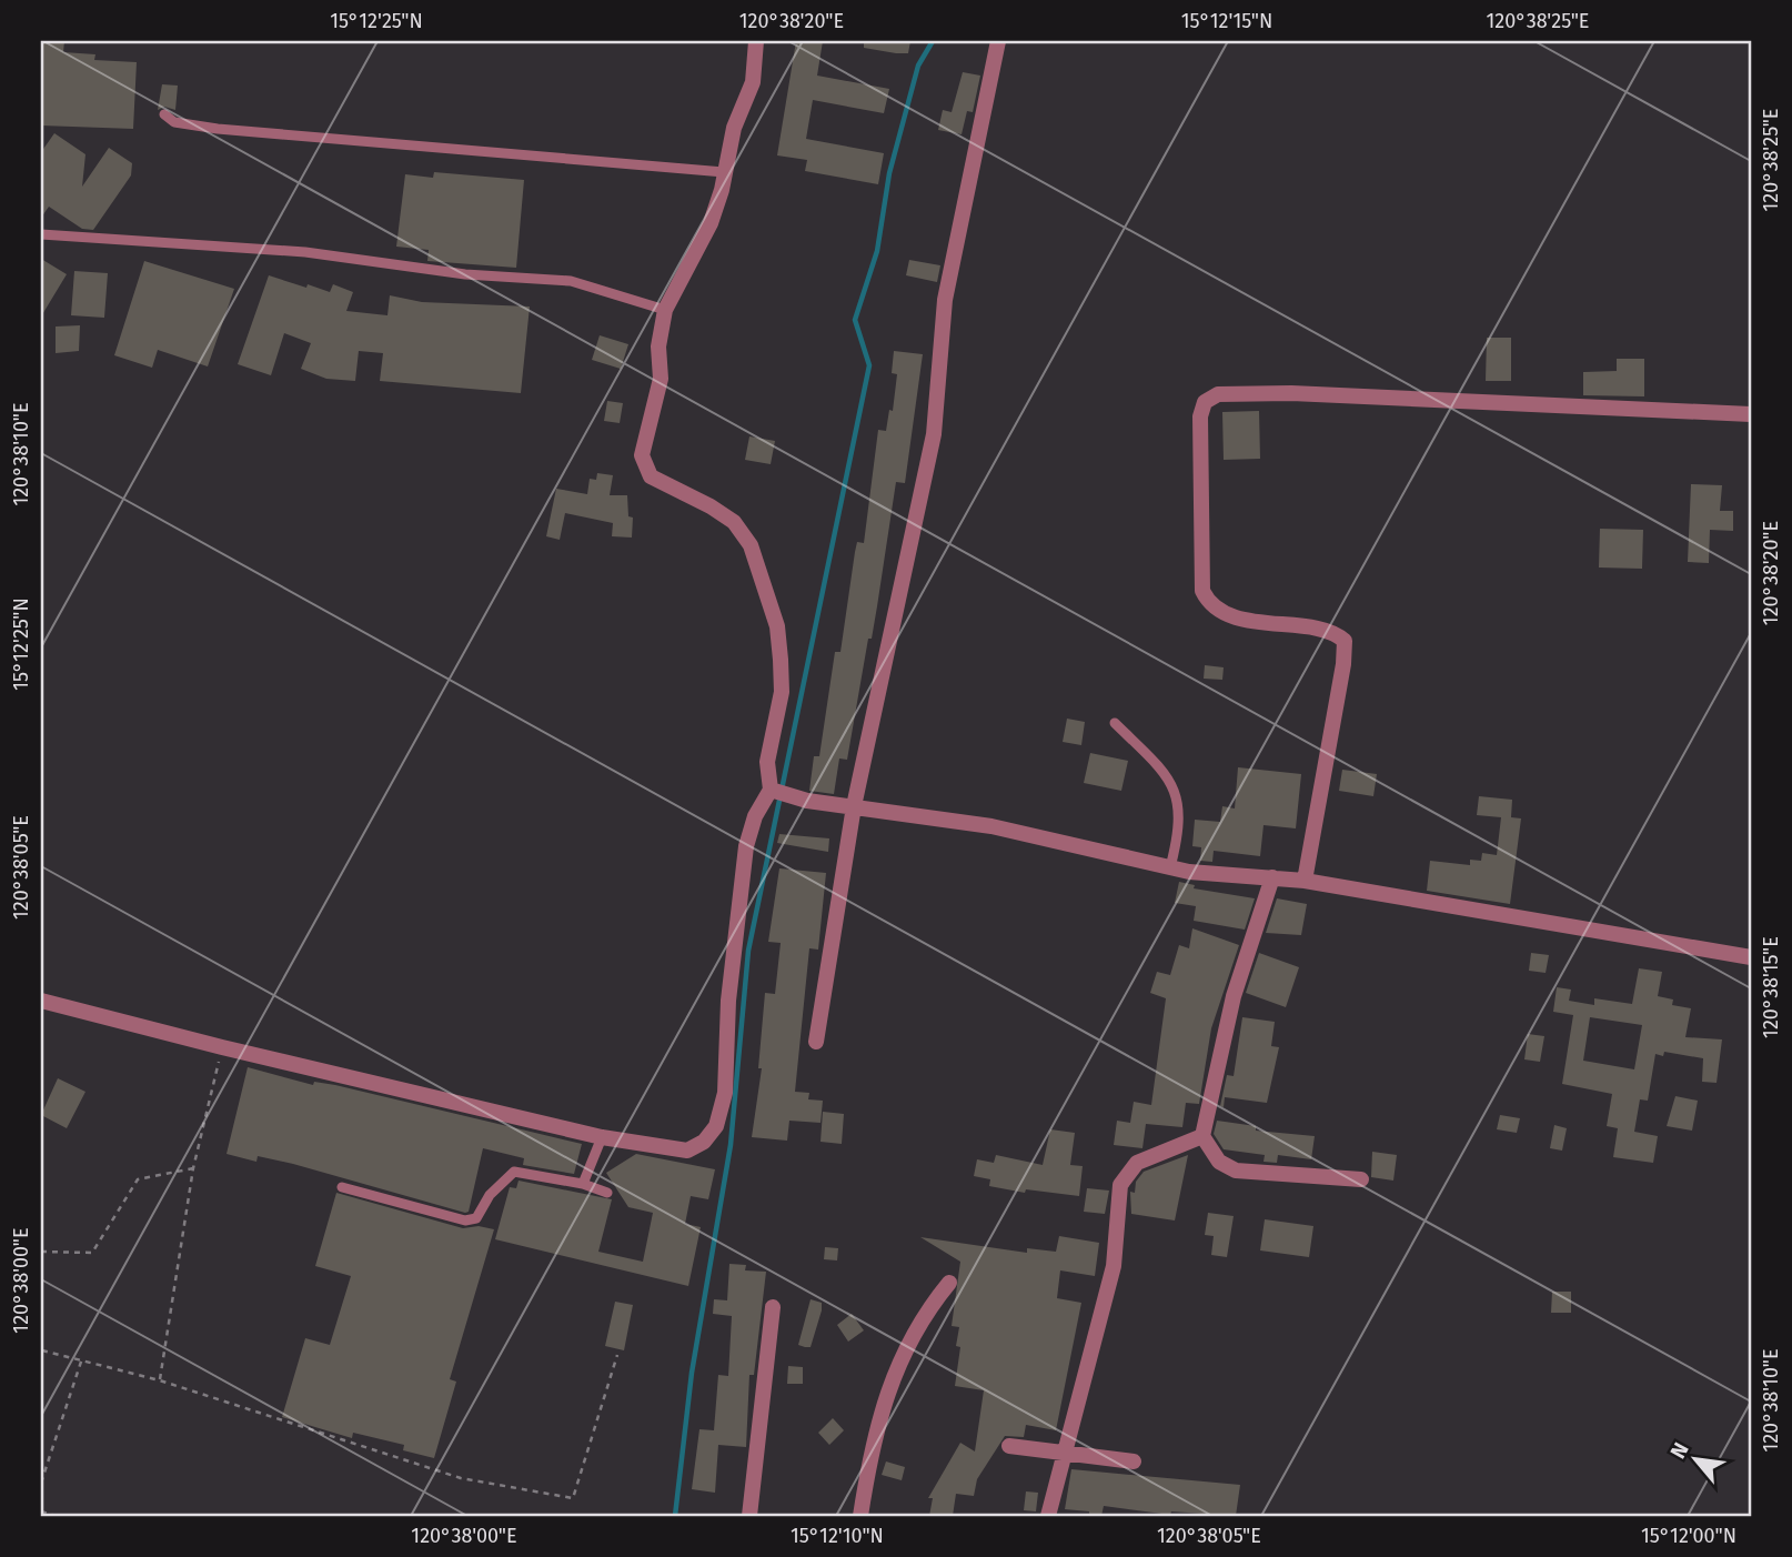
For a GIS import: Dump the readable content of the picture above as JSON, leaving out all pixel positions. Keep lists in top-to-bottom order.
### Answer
{
  "north": "top left",
  "coordinates": [
    "15°12'25\"N",
    "120°38'20\"E",
    "15°12'15\"N",
    "120°38'25\"E",
    "120°38'10\"E",
    "120°38'05\"E",
    "120°38'15\"E",
    "120°38'00\"E",
    "15°12'10\"N",
    "15°12'00\"N"
  ]
}
